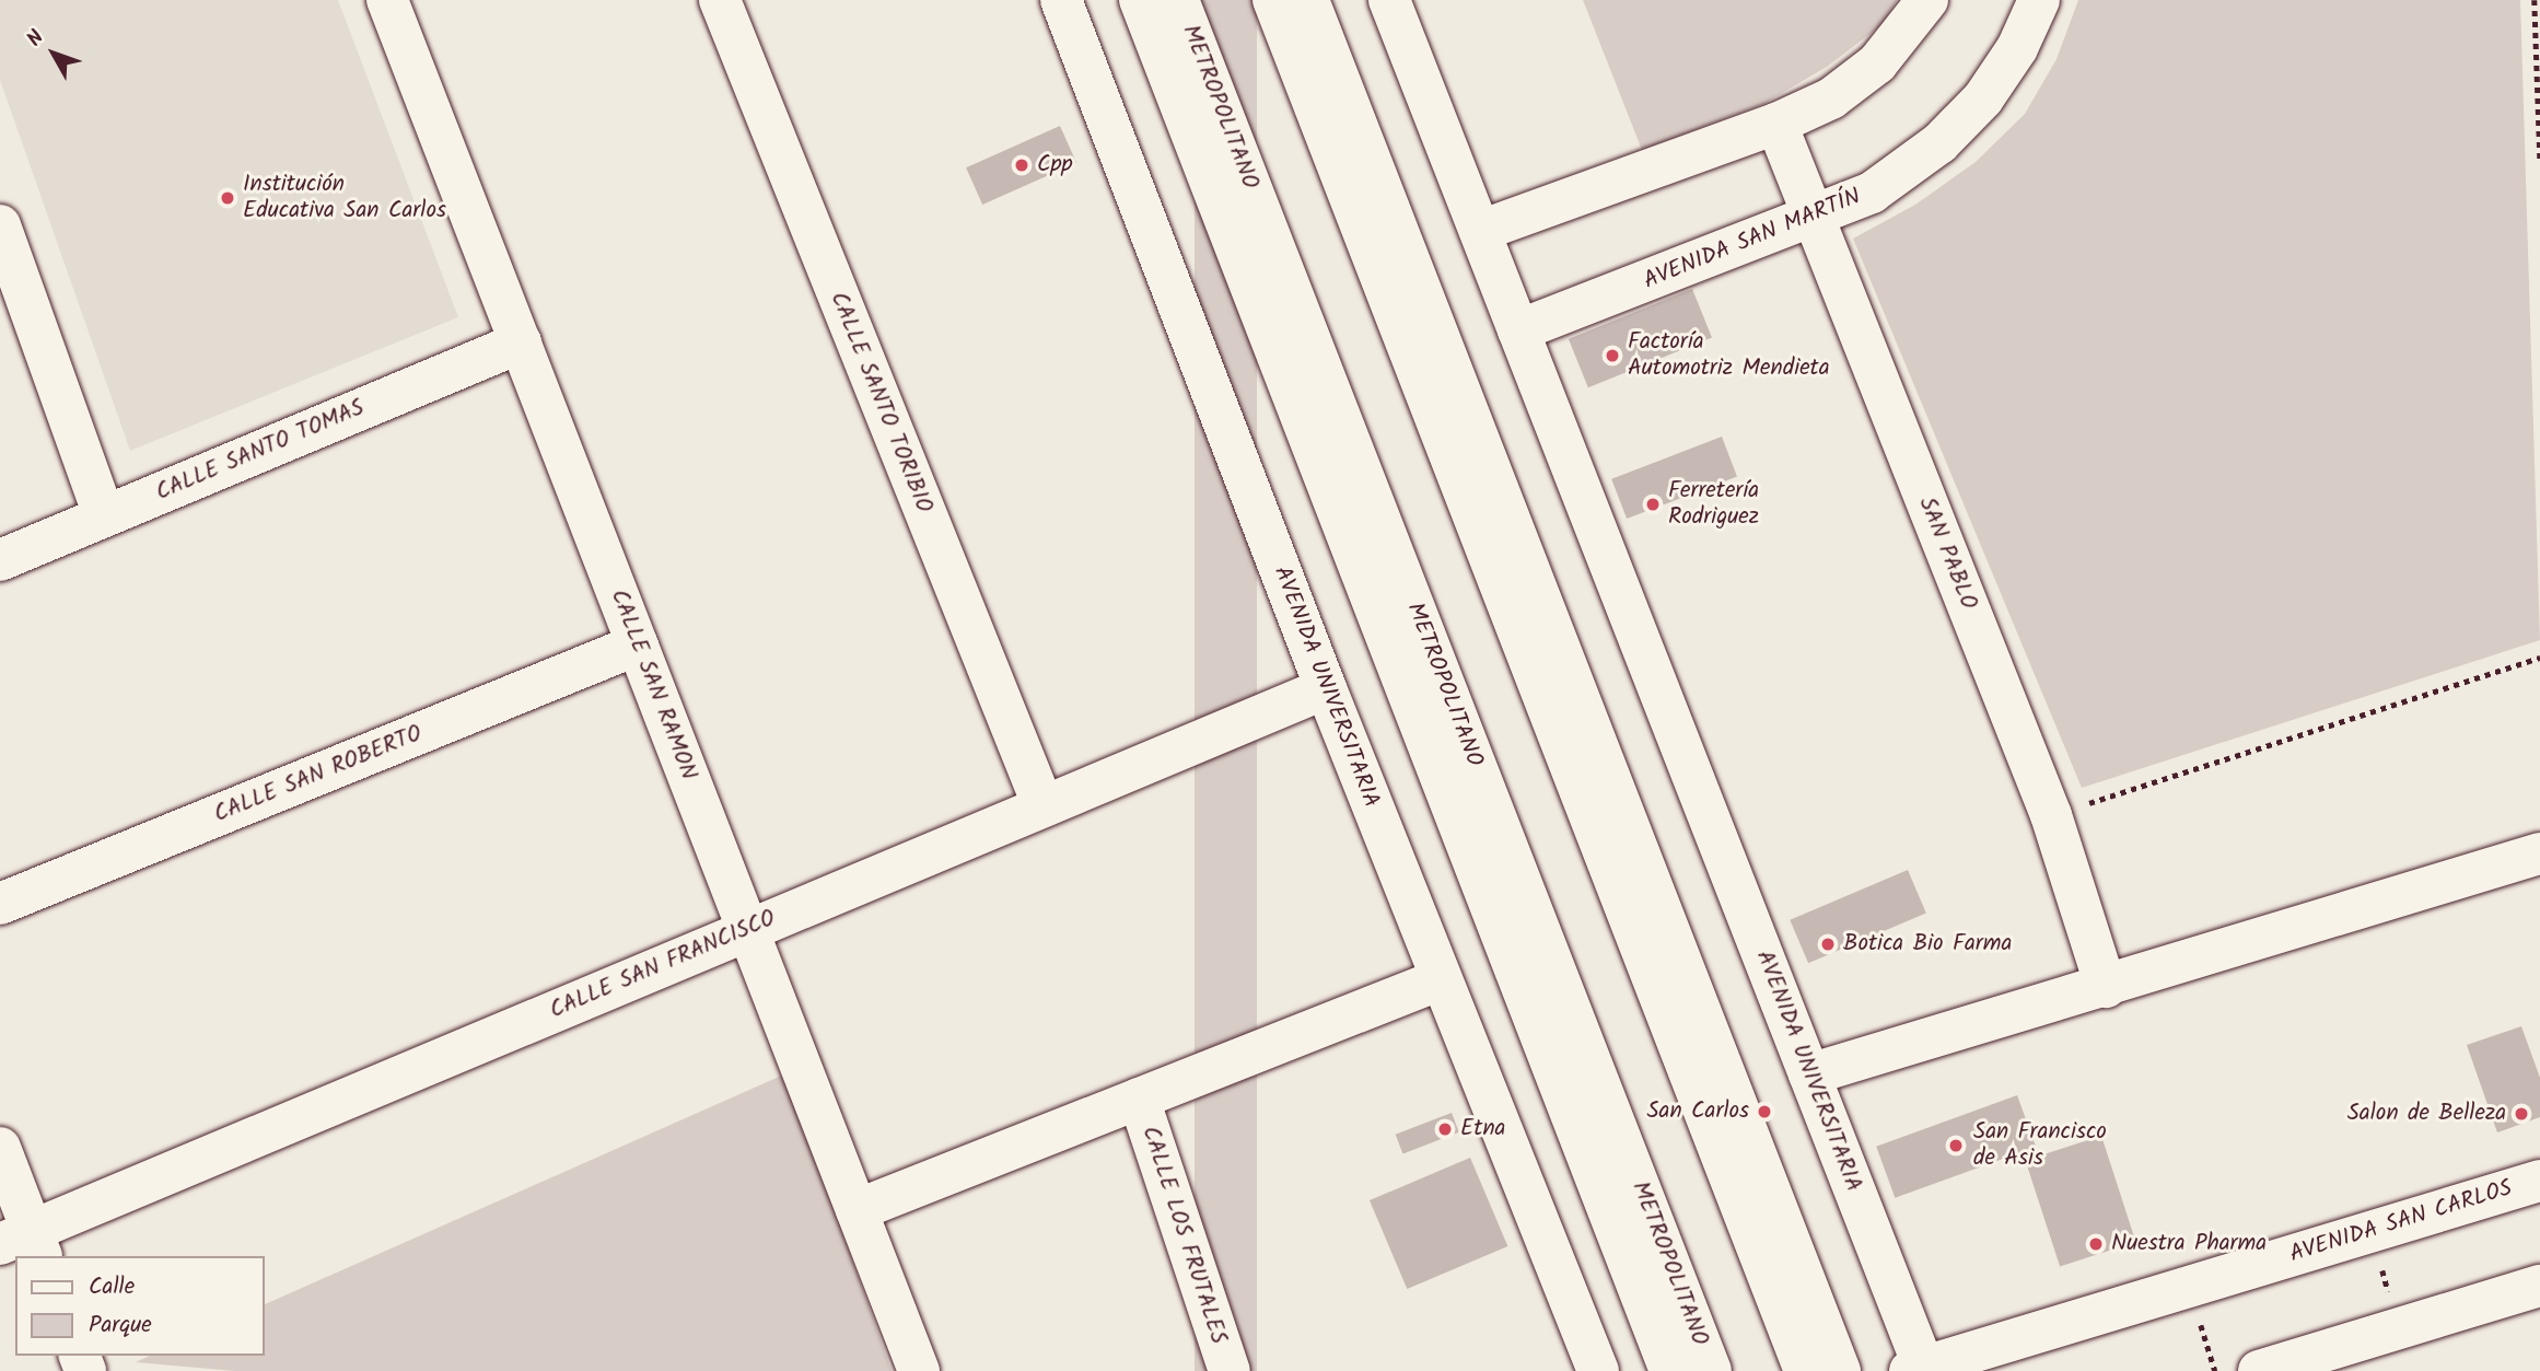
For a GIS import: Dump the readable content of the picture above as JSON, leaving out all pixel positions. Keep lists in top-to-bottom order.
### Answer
{
  "streets": {
    "street": [
      "METROPOLITANO",
      "AVENIDA SAN MARTÍN",
      "CALLE SANTO TORIBIO",
      "CALLE SANTO TOMAS",
      "SAN PABLO",
      "CALLE SAN RAMON",
      "AVENIDA UNIVERSITARIA",
      "CALLE SAN ROBERTO",
      "CALLE SAN FRANCISCO",
      "AVENIDA SAN CARLOS",
      "CALLE LOS FRUTALES"
    ]
  },
  "crossings": [
    ["AVENIDA SAN MARTÍN", "SAN PABLO"],
    ["AVENIDA SAN MARTÍN", "AVENIDA UNIVERSITARIA"],
    ["CALLE SANTO TORIBIO", "CALLE SAN FRANCISCO"],
    ["CALLE SANTO TOMAS", "CALLE SAN RAMON"],
    ["CALLE SAN RAMON", "CALLE SAN ROBERTO"],
    ["CALLE SAN RAMON", "CALLE SAN FRANCISCO"],
    ["AVENIDA UNIVERSITARIA", "CALLE SAN FRANCISCO"],
    ["AVENIDA UNIVERSITARIA", "AVENIDA SAN CARLOS"]
  ],
  "places": [
    "Cpp",
    "Institución Educativa San Carlos",
    "Factoría Automotriz Mendieta",
    "Ferretería Rodriguez",
    "Botica Bio Farma",
    "San Carlos",
    "Salon de Belleza",
    "Etna",
    "San Francisco de Asis",
    "Nuestra Pharma"
  ],
  "legend": ["Calle", "Parque"],
  "north": "top left"
}
